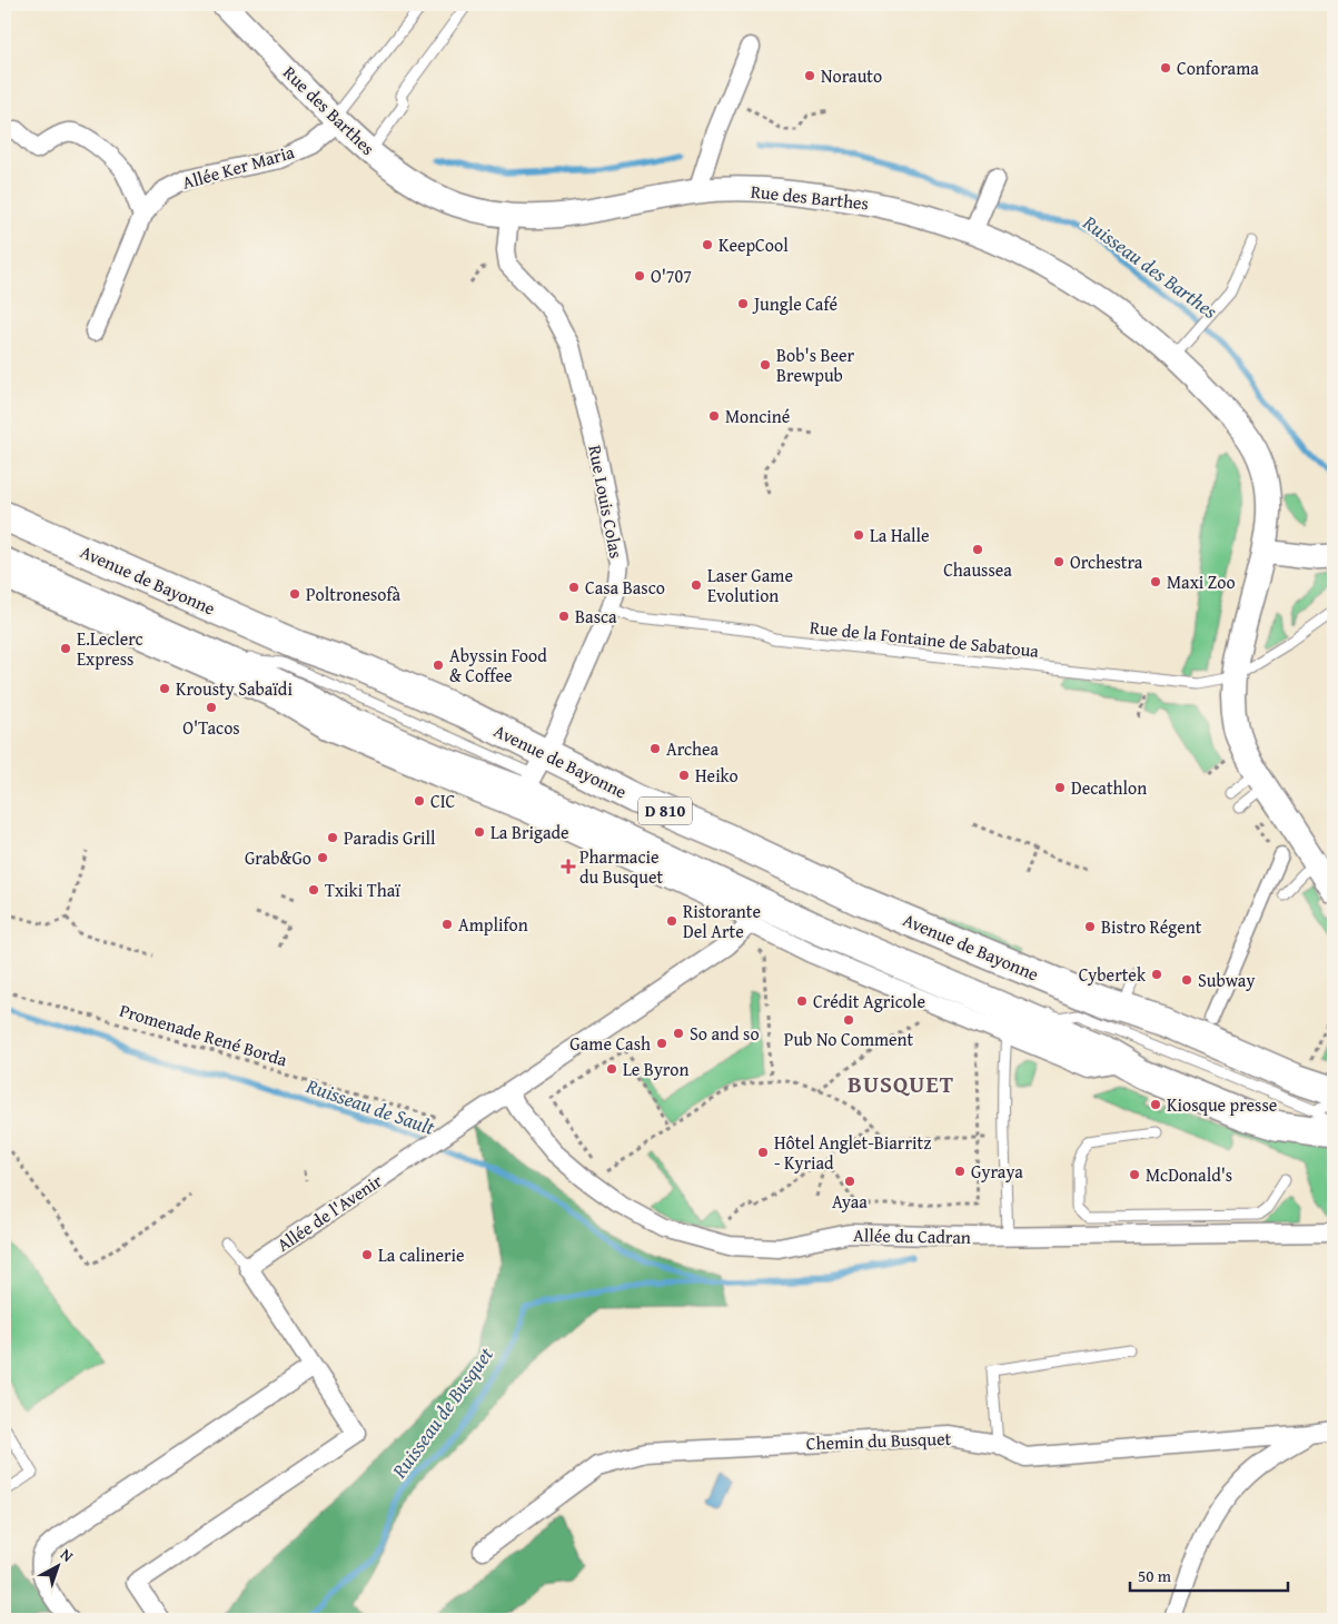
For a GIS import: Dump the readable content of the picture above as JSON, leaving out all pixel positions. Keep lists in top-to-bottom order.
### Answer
{
  "streets": {
    "main road": ["Avenue de Bayonne", "D 810"],
    "street": [
      "Rue des Barthes",
      "Allée Ker Maria",
      "Rue Louis Colas",
      "Allée de l'Avenir",
      "Allée du Cadran",
      "Chemin du Busquet"
    ],
    "lane": ["Rue de la Fontaine de Sabatoua"],
    "path": ["Promenade René Borda"]
  },
  "crossings": [
    ["Rue des Barthes", "Allée Ker Maria"],
    ["Rue des Barthes", "Rue Louis Colas"],
    ["Rue des Barthes", "Rue de la Fontaine de Sabatoua"],
    ["Rue Louis Colas", "Avenue de Bayonne"],
    ["Rue Louis Colas", "Rue de la Fontaine de Sabatoua"],
    ["Allée de l'Avenir", "Allée du Cadran"]
  ],
  "districts": ["BUSQUET"],
  "water": ["Ruisseau des Barthes", "Ruisseau de Sault", "Ruisseau de Busquet"],
  "places": {
    "other": [
      "Conforama",
      "Norauto",
      "KeepCool",
      "O'707",
      "Jungle Café",
      "Bob's Beer Brewpub",
      "Monciné",
      "La Halle",
      "Chaussea",
      "Orchestra",
      "Maxi Zoo",
      "Laser Game Evolution",
      "Casa Basco",
      "Poltronesofà",
      "Basca",
      "E.Leclerc Express",
      "Abyssin Food & Coffee",
      "Krousty Sabaïdi",
      "O'Tacos",
      "Archea",
      "Heiko",
      "Decathlon",
      "CIC",
      "La Brigade",
      "Paradis Grill",
      "Grab&Go",
      "Txiki Thaï",
      "Ristorante Del Arte",
      "Amplifon",
      "Bistro Régent",
      "Cybertek",
      "Subway",
      "Crédit Agricole",
      "Pub No Comment",
      "So and so",
      "Game Cash",
      "Le Byron",
      "Kiosque presse",
      "Hôtel Anglet-Biarritz - Kyriad",
      "Gyraya",
      "McDonald's",
      "Ayaa",
      "La calinerie"
    ],
    "health": ["Pharmacie du Busquet"]
  },
  "scale_bar": "50 m",
  "north": "top right"
}
